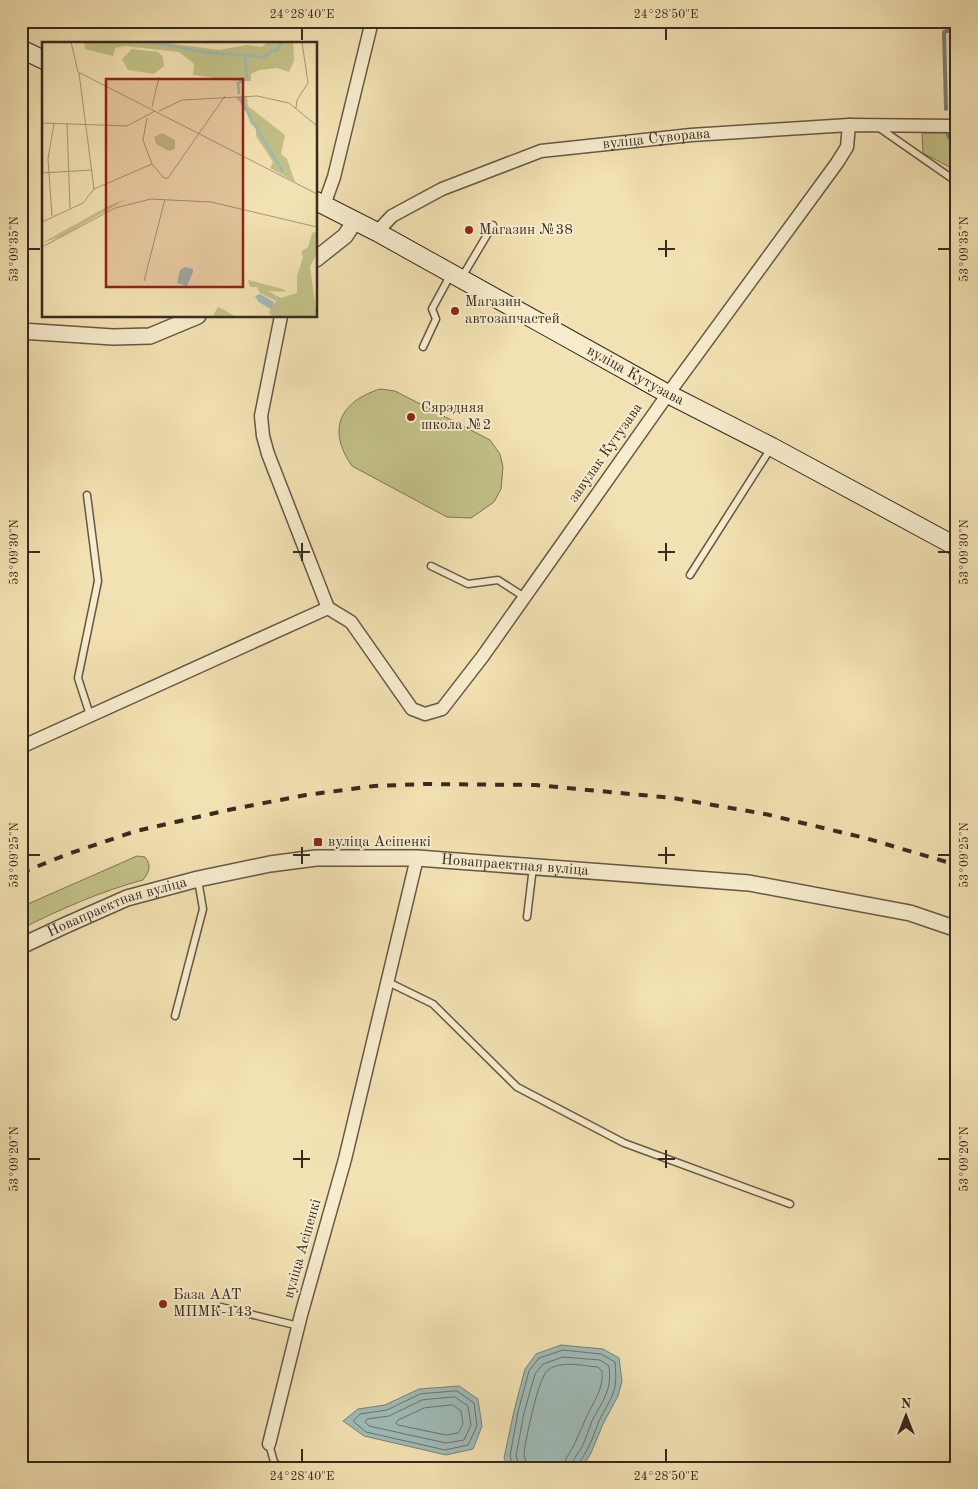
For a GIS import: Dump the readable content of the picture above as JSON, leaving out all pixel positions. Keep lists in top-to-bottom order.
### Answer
{
  "streets": {
    "main road": ["вуліца Кутузава"],
    "street": [
      "вуліца Суворава",
      "завулак Кутузава",
      "Новапраектная вуліца",
      "вуліца Асіпенкі"
    ]
  },
  "crossings": [
    ["вуліца Суворава", "вуліца Кутузава"],
    ["вуліца Суворава", "завулак Кутузава"],
    ["вуліца Кутузава", "завулак Кутузава"],
    ["Новапраектная вуліца", "вуліца Асіпенкі"]
  ],
  "places": {
    "other": [
      "Магазин №38",
      "Магазин автозапчастей",
      "Сярэдняя школа №2",
      "База ААТ МПМК-143"
    ],
    "transit": ["вуліца Асіпенкі"]
  },
  "north": "top",
  "coordinates": [
    "24°28'40\"E",
    "24°28'50\"E",
    "53°09'35\"N",
    "53°09'30\"N",
    "53°09'25\"N",
    "53°09'20\"N"
  ]
}
